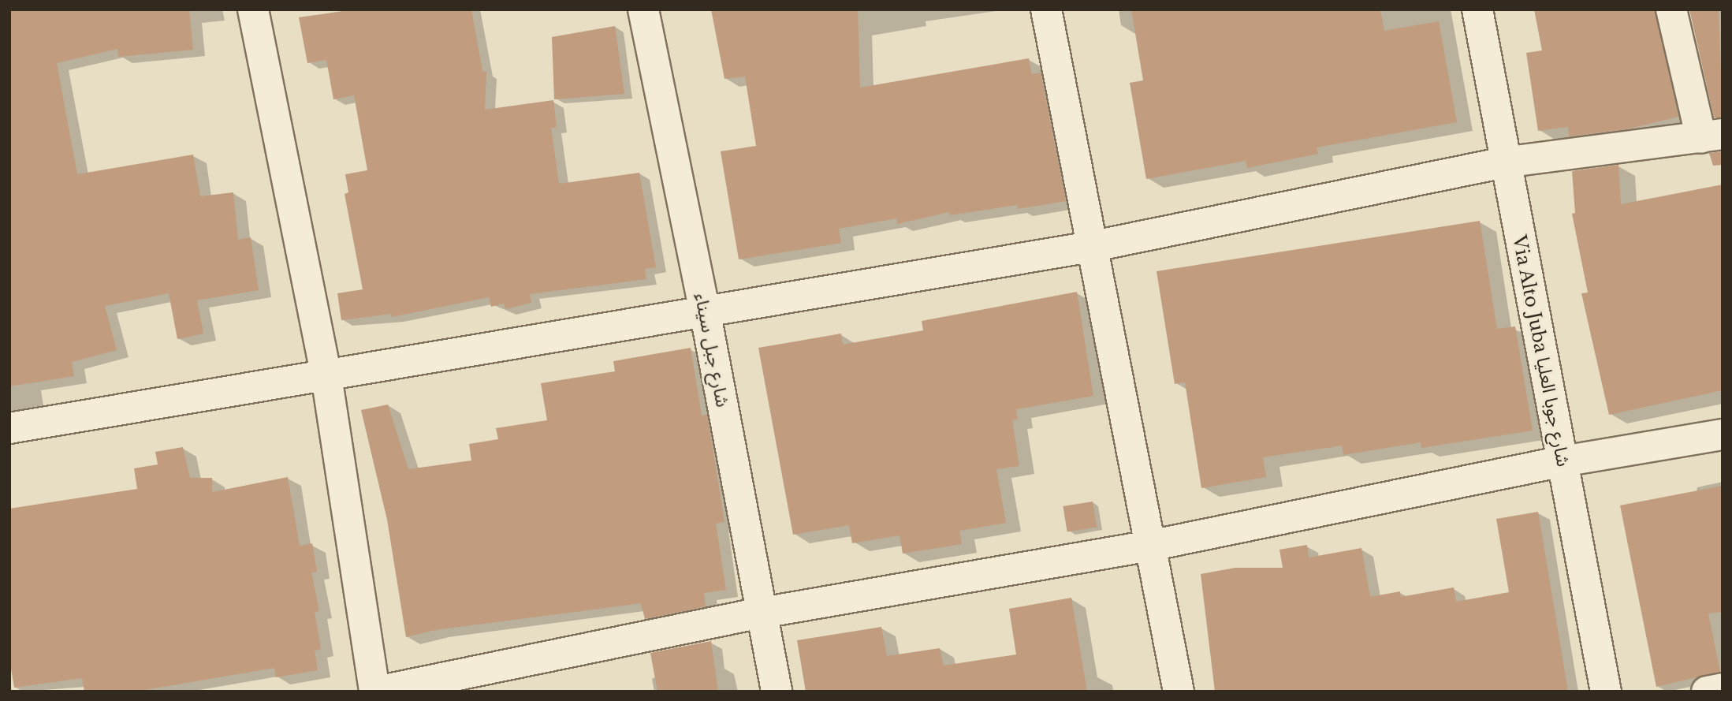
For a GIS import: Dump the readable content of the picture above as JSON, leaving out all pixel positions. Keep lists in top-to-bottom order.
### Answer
{
  "streets": {
    "street": ["شارع جبل سيناء", "Via Alto Juba شارع جوبا العليا"]
  }
}
